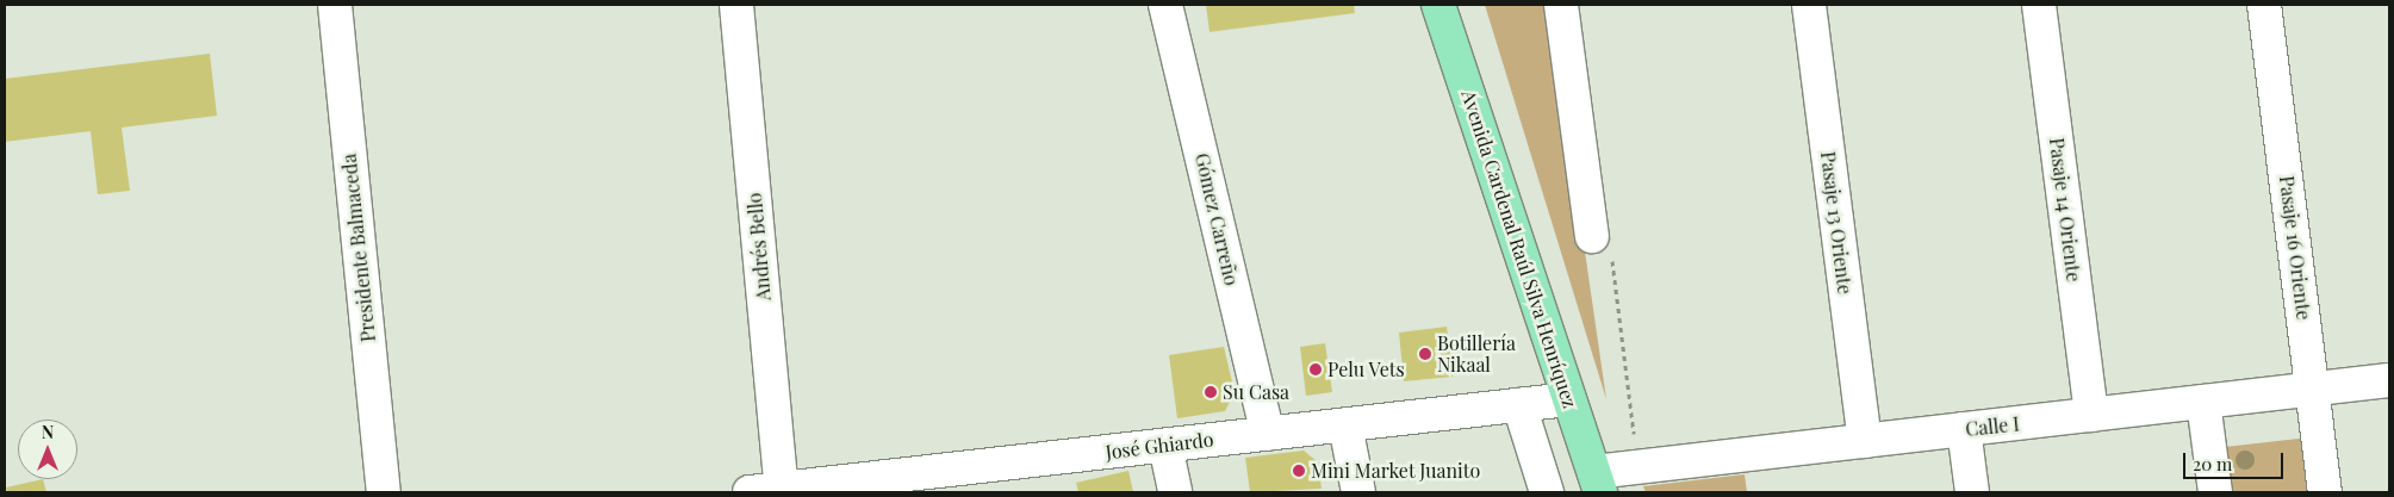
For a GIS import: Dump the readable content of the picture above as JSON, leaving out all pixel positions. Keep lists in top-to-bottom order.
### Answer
{
  "streets": {
    "main road": ["Avenida Cardenal Raúl Silva Henríquez"],
    "street": [
      "Pasaje 14 Oriente",
      "Gómez Carreño",
      "Pasaje 13 Oriente",
      "Andrés Bello",
      "Presidente Balmaceda",
      "Pasaje 16 Oriente",
      "Calle I",
      "José Ghiardo"
    ]
  },
  "crossings": [
    ["Pasaje 14 Oriente", "Calle I"],
    ["Gómez Carreño", "José Ghiardo"],
    ["Pasaje 13 Oriente", "Calle I"],
    ["Andrés Bello", "José Ghiardo"],
    ["Pasaje 16 Oriente", "Calle I"],
    ["Avenida Cardenal Raúl Silva Henríquez", "Calle I"],
    ["Avenida Cardenal Raúl Silva Henríquez", "José Ghiardo"]
  ],
  "places": [
    "Botillería Nikaal",
    "Pelu Vets",
    "Su Casa",
    "Mini Market Juanito"
  ],
  "scale_bar": "20 m",
  "north": "top"
}
